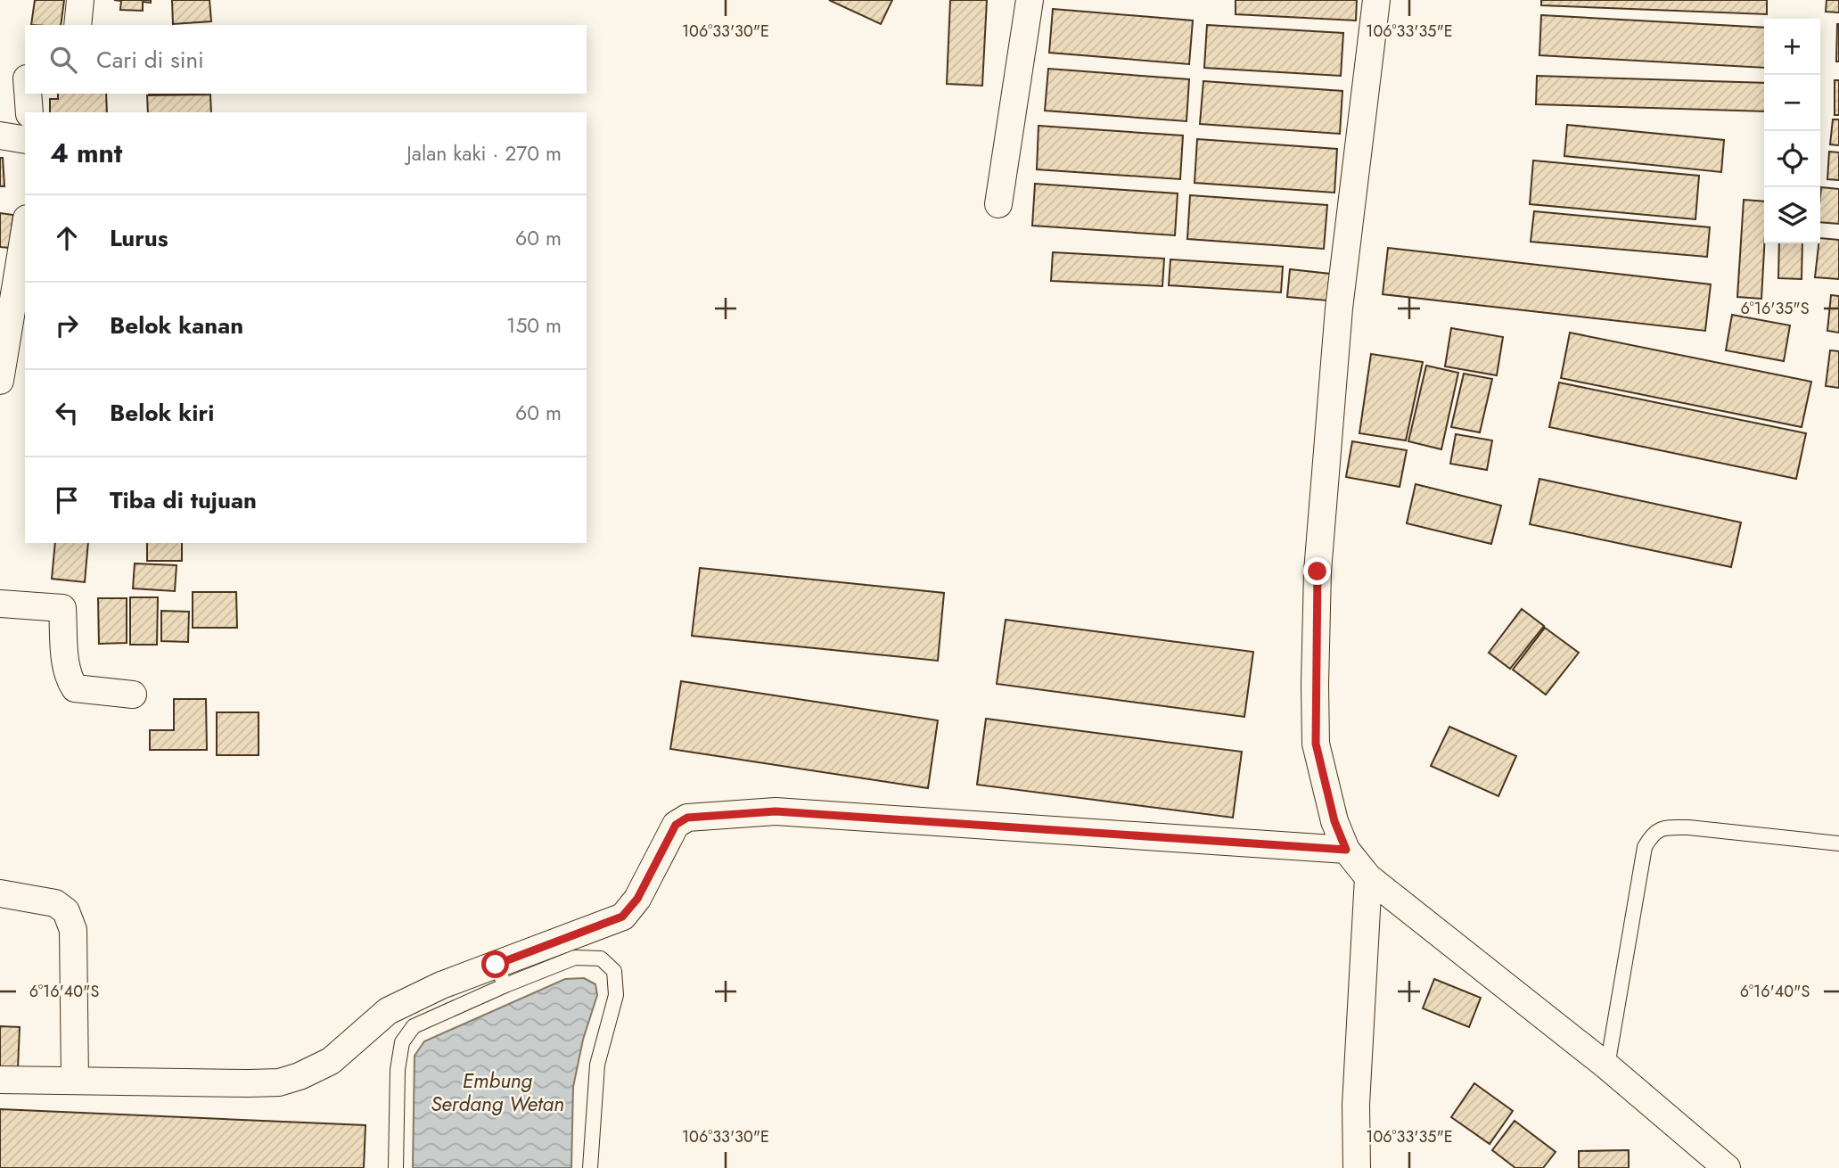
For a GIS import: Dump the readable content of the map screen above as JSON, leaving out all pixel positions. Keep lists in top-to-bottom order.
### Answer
{
  "water": ["Embung Serdang Wetan"],
  "page": {
    "map_buttons": ["+", "−"],
    "search": "Cari di sini",
    "heading": ["4 mnt", "Jalan kaki · 270 m"],
    "list": [
      ["Lurus", "60 m"],
      ["Belok kanan", "150 m"],
      ["Belok kiri", "60 m"],
      "Tiba di tujuan"
    ]
  },
  "coordinates": [
    "106°33'30\"E",
    "106°33'35\"E",
    "6°16'35\"S",
    "6°16'40\"S"
  ]
}
